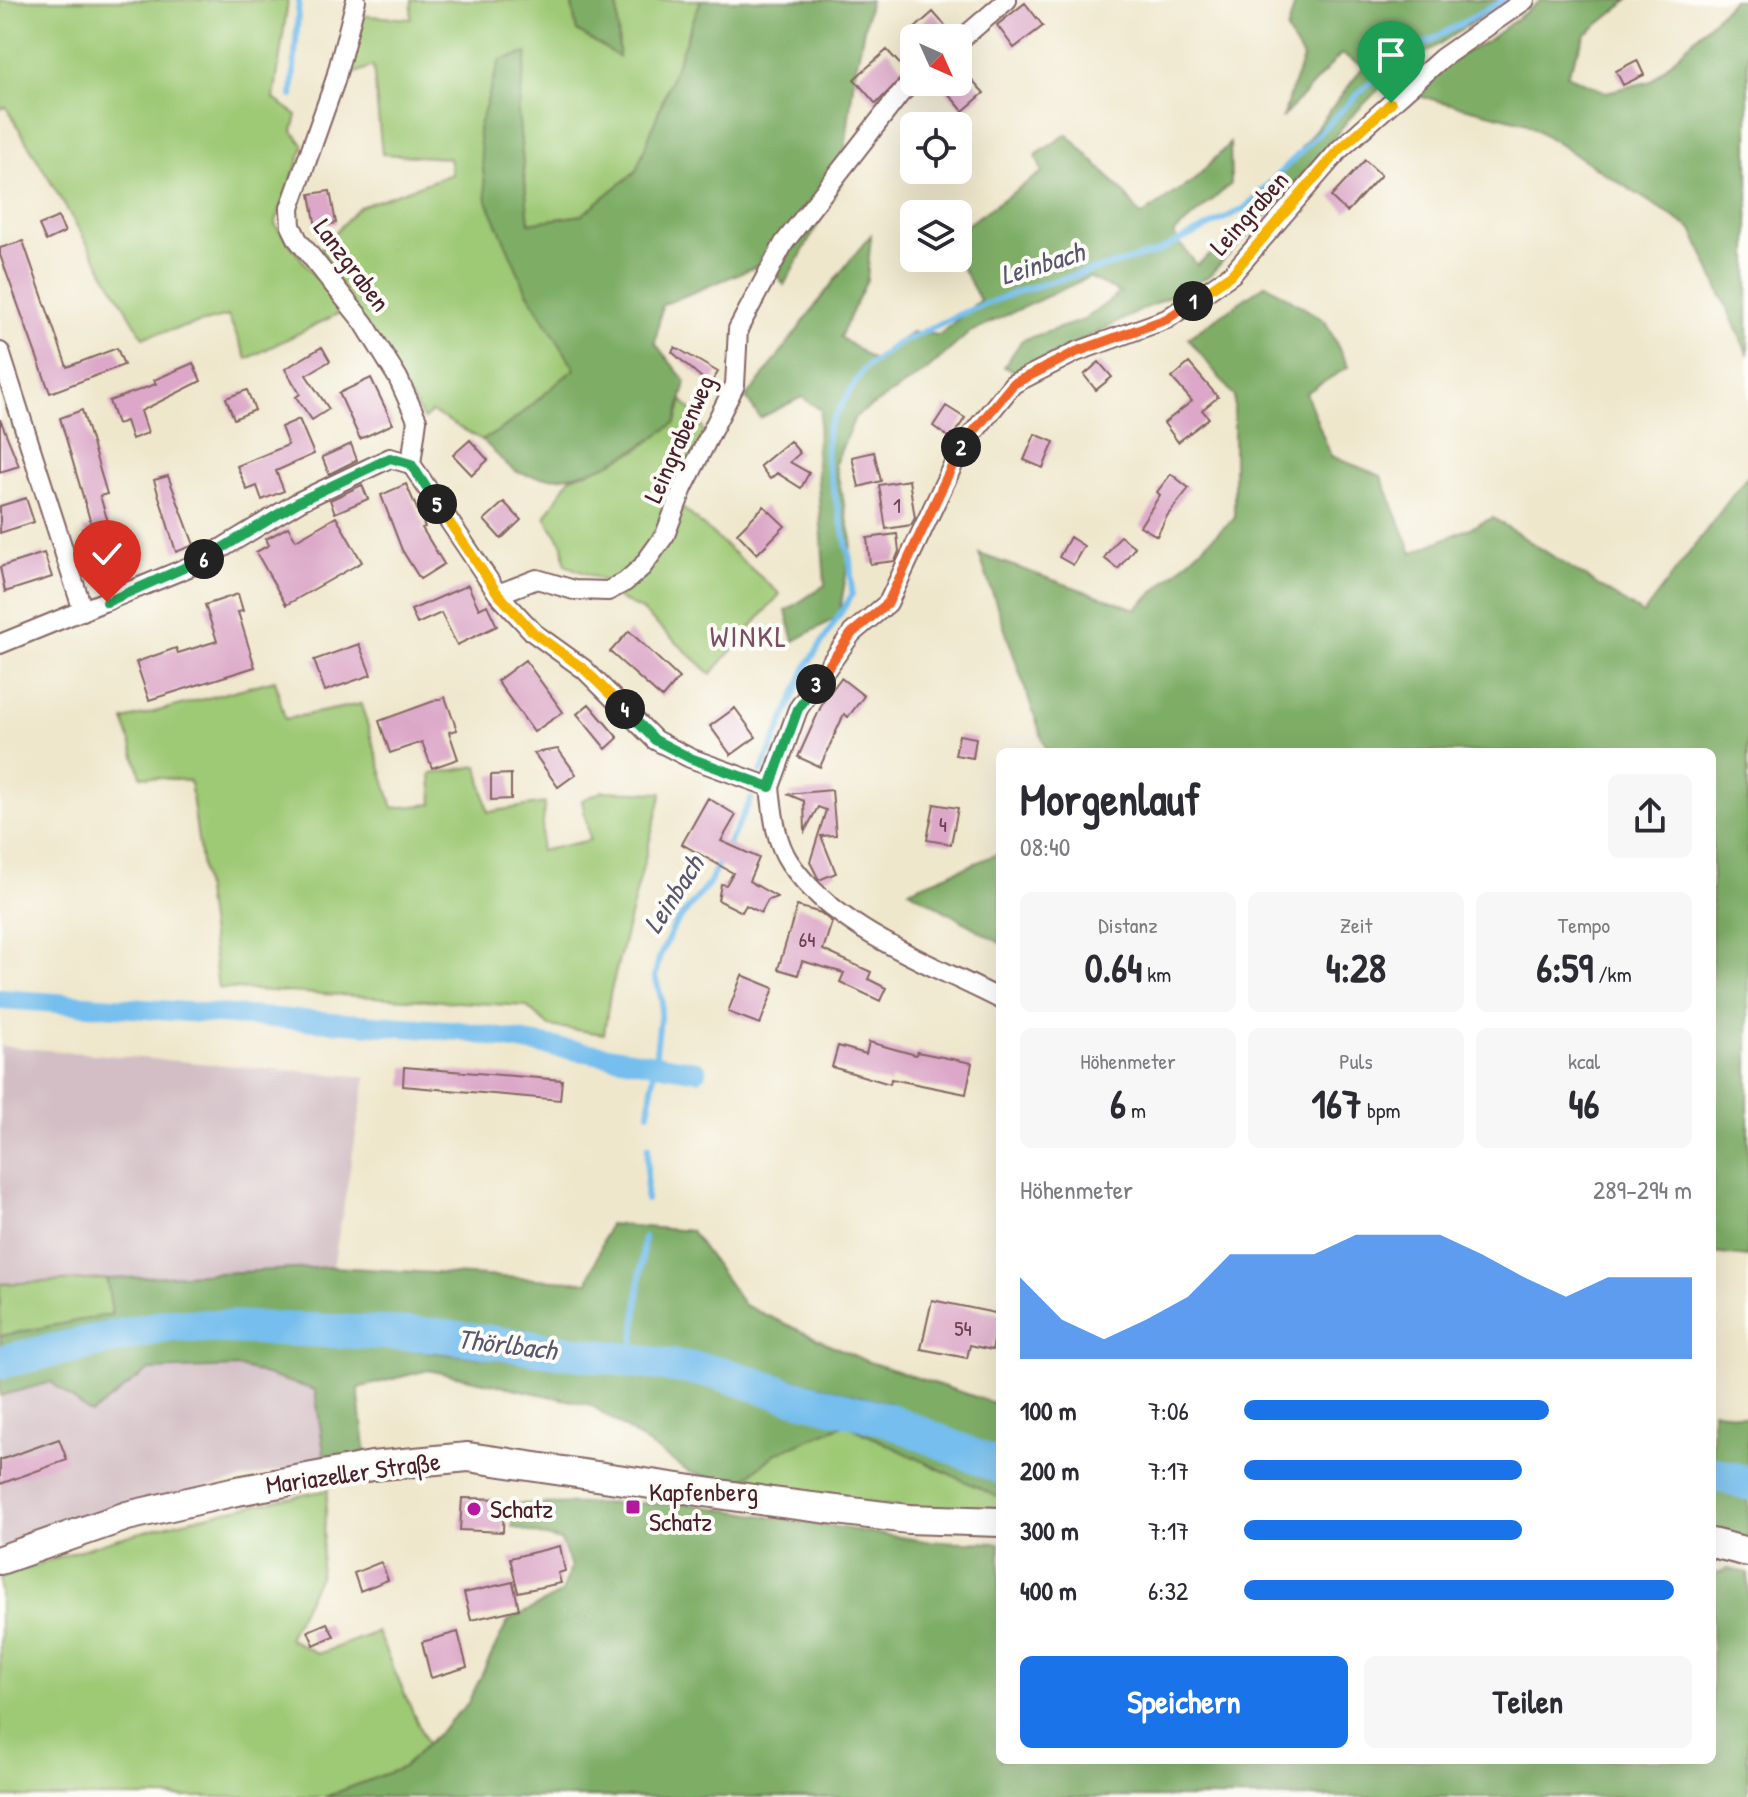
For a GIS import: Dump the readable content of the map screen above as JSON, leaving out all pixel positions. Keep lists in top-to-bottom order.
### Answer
{
  "streets": {
    "main road": ["Mariazeller Straße"],
    "street": ["Leingraben", "Lanzgraben", "Leingrabenweg"]
  },
  "districts": ["WINKL"],
  "water": ["Leinbach", "Thörlbach"],
  "places": {
    "transit": ["Kapfenberg Schatz"],
    "other": ["Schatz"]
  },
  "house_numbers": [
    "1",
    "4",
    "64",
    "54"
  ],
  "north": "bottom right",
  "page": {
    "pins": [
      "1",
      "2",
      "5",
      "6",
      "3",
      "4"
    ],
    "heading": ["Morgenlauf", "08:40"],
    "stats": [
      ["Distanz", "0.64 km"],
      ["Zeit", "4:28"],
      ["Tempo", "6:59 /km"],
      ["Höhenmeter", "6 m"],
      ["Puls", "167 bpm"],
      ["kcal", "46"]
    ],
    "chart": ["Höhenmeter", "289–294 m"],
    "list": [
      {
        "name": "100 m",
        "note": "7:06"
      },
      {
        "name": "200 m",
        "note": "7:17"
      },
      {
        "name": "300 m",
        "note": "7:17"
      },
      {
        "name": "400 m",
        "note": "6:32"
      }
    ],
    "buttons": ["Speichern", "Teilen"]
  }
}
